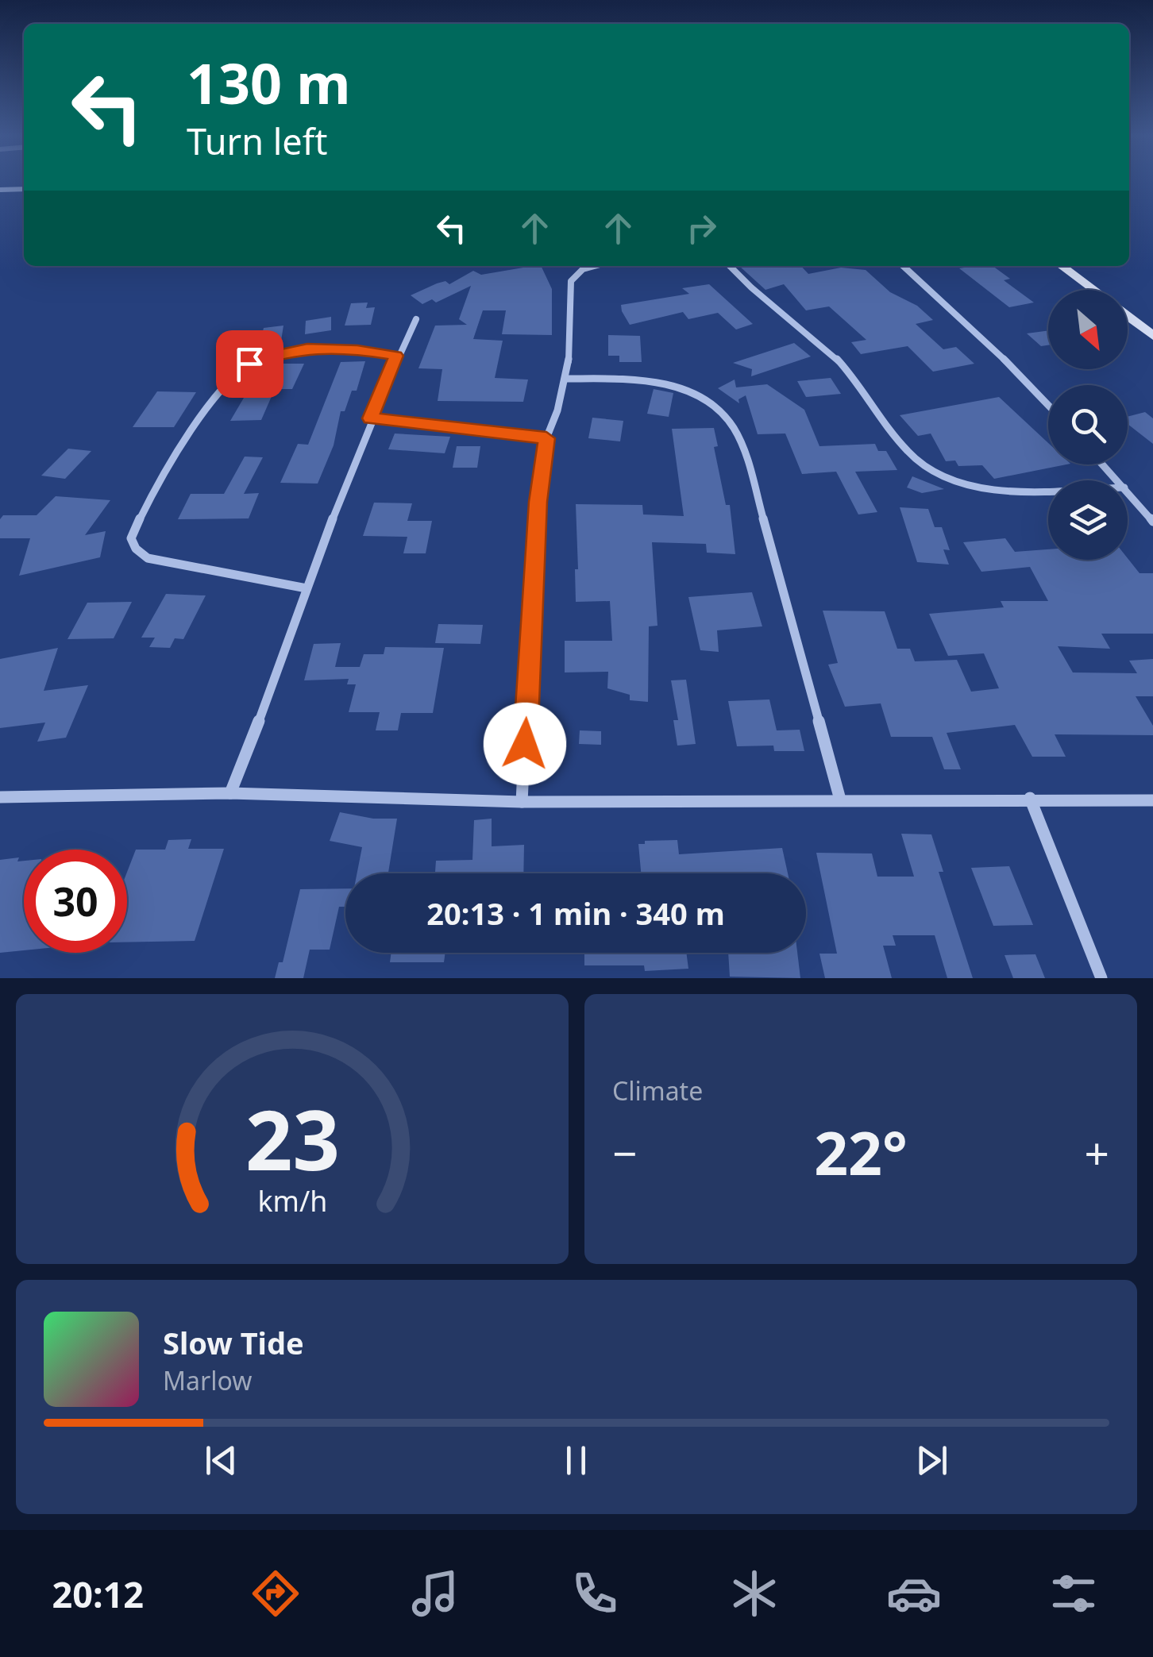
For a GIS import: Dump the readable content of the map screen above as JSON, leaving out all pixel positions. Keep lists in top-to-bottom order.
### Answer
{
  "north": "bottom right",
  "page": {
    "turn": ["130 m", "Turn left"],
    "limit": "30",
    "trip": "20:13 · 1 min · 340 m",
    "tile": "Climate",
    "heat": ["−", "22°", "+"],
    "song": ["Slow Tide", "Marlow"],
    "tabs": "20:12",
    "gauge": ["23", "km/h"]
  }
}
